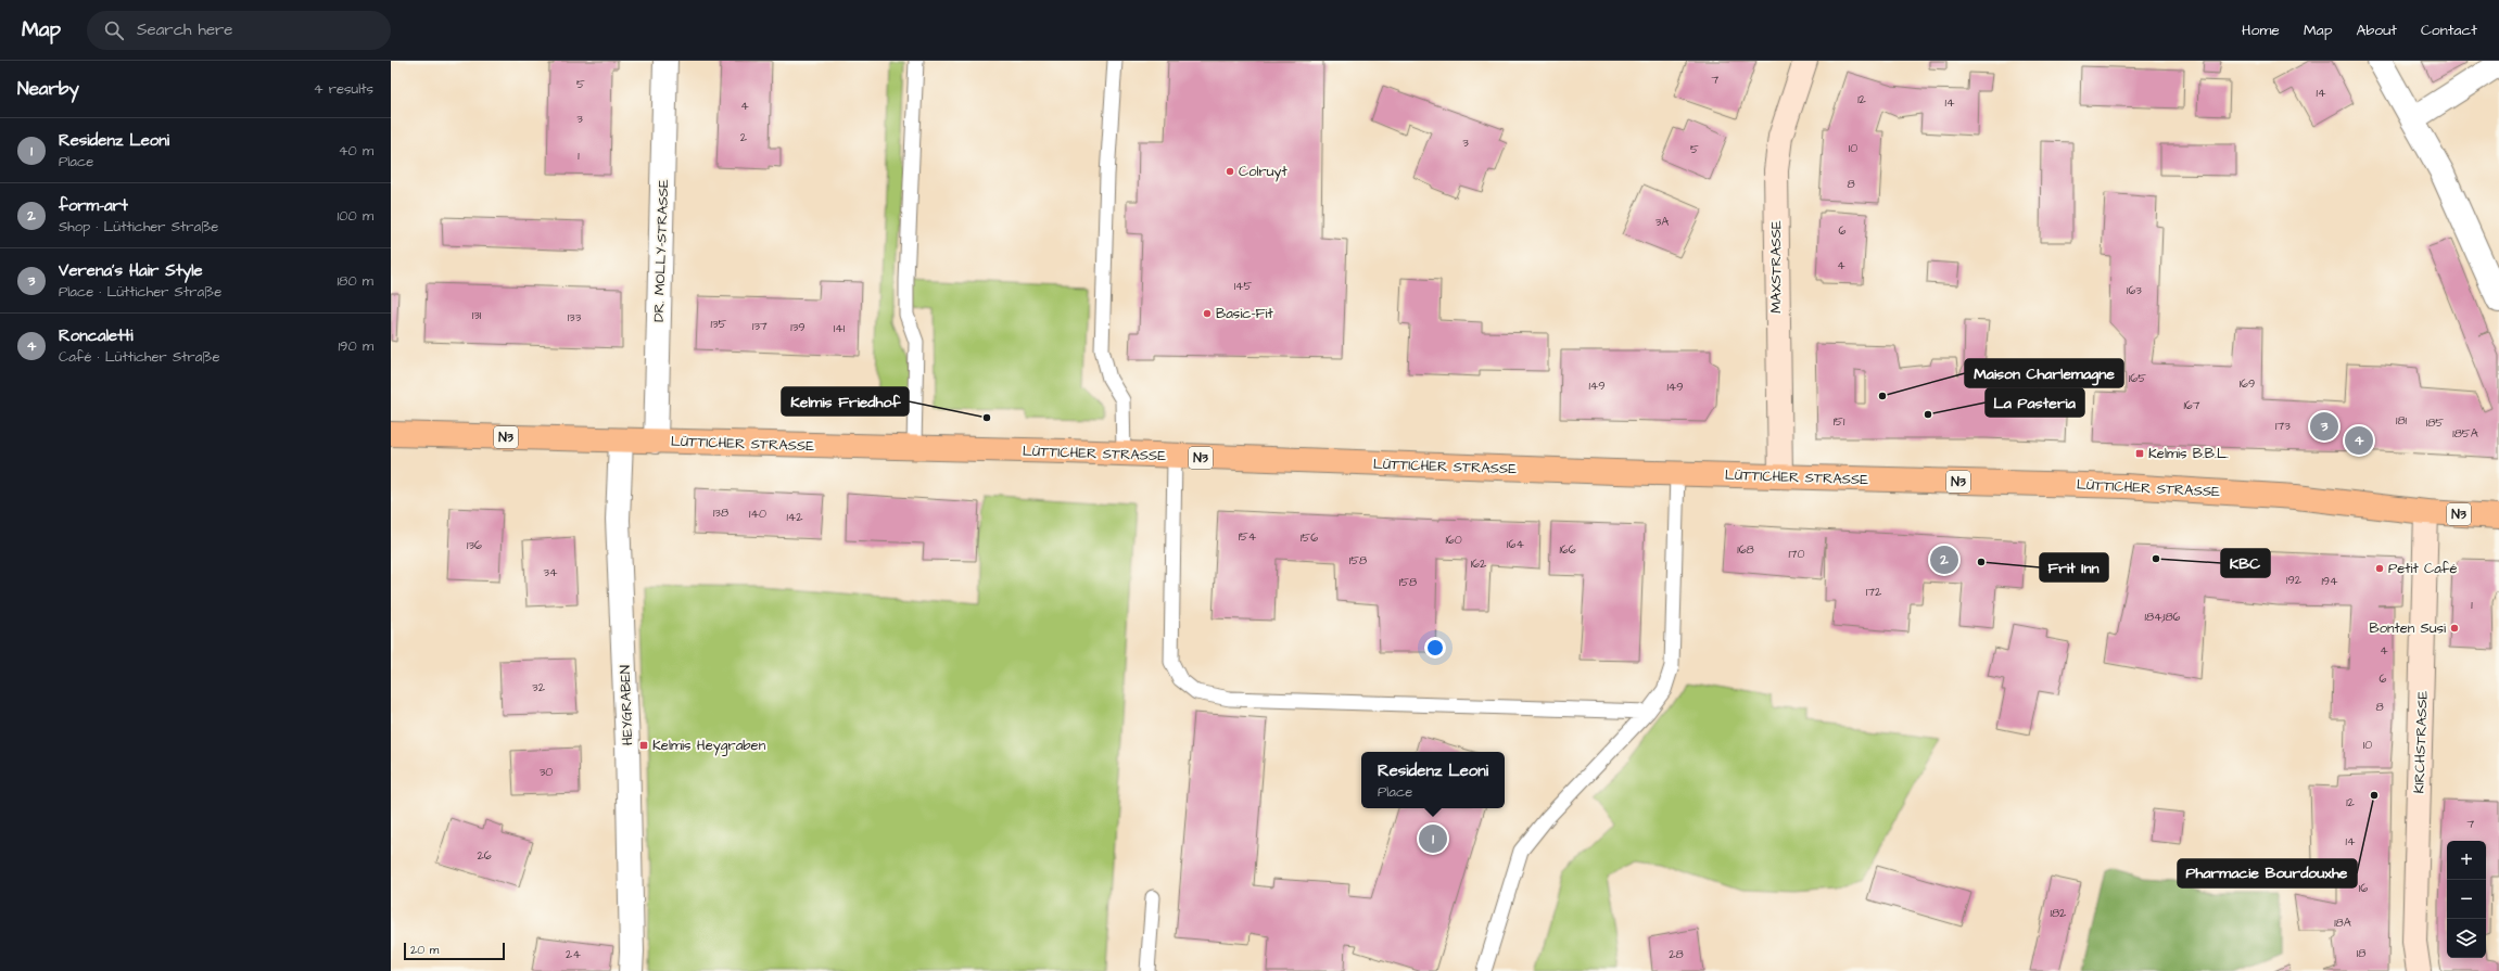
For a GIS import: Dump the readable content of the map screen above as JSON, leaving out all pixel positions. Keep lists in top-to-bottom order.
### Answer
{
  "streets": {
    "main road": ["N3", "LÜTTICHER STRASSE"],
    "street": [
      "DR. MOLLY-STRASSE",
      "MAXSTRASSE",
      "HEYGRABEN",
      "KIRCHSTRASSE"
    ]
  },
  "crossings": [
    ["DR. MOLLY-STRASSE", "LÜTTICHER STRASSE"],
    ["MAXSTRASSE", "LÜTTICHER STRASSE"],
    ["LÜTTICHER STRASSE", "HEYGRABEN"],
    ["LÜTTICHER STRASSE", "KIRCHSTRASSE"]
  ],
  "places": {
    "other": [
      "Colruyt",
      "Basic-Fit",
      "Maison Charlemagne",
      "La Pasteria",
      "Kelmis Friedhof",
      "KBC",
      "Frit Inn",
      "Petit Café",
      "Bonten Susi",
      "Pharmacie Bourdouxhe"
    ],
    "transit": ["Kelmis B.B.L.", "Kelmis Heygraben"]
  },
  "house_numbers": [
    "7",
    "5",
    "14",
    "12",
    "14",
    "4",
    "3",
    "2",
    "3",
    "10",
    "5",
    "1",
    "8",
    "3A",
    "6",
    "4",
    "145",
    "163",
    "131",
    "133",
    "135",
    "137",
    "139",
    "141",
    "165",
    "169",
    "149",
    "149",
    "167",
    "181",
    "151",
    "185",
    "173",
    "185A",
    "138",
    "140",
    "142",
    "154",
    "156",
    "160",
    "164",
    "136",
    "166",
    "168",
    "170",
    "158",
    "162",
    "34",
    "192",
    "194",
    "158",
    "172",
    "1",
    "184;186",
    "4",
    "6",
    "32",
    "8",
    "10",
    "30",
    "12",
    "7",
    "14",
    "26",
    "16",
    "182",
    "18A",
    "18",
    "24",
    "28"
  ],
  "scale_bar": "20 m",
  "page": {
    "header": "Map",
    "search": "Search here",
    "nav": [
      "Home",
      "Map",
      "About",
      "Contact"
    ],
    "heading": ["Nearby", "4 results"],
    "list": [
      {
        "mark": "1",
        "name": "Residenz Leoni",
        "note": "Place",
        "value": "40 m"
      },
      {
        "mark": "2",
        "name": "form-art",
        "note": "Shop · Lütticher Straße",
        "value": "100 m"
      },
      {
        "mark": "3",
        "name": "Verena's Hair Style",
        "note": "Place · Lütticher Straße",
        "value": "180 m"
      },
      {
        "mark": "4",
        "name": "Roncaletti",
        "note": "Café · Lütticher Straße",
        "value": "190 m"
      }
    ],
    "pins": [
      "3",
      "4",
      "2",
      "1"
    ],
    "popup": ["Residenz Leoni", "Place"],
    "map_buttons": ["+", "−"],
    "scale": "20 m"
  }
}
